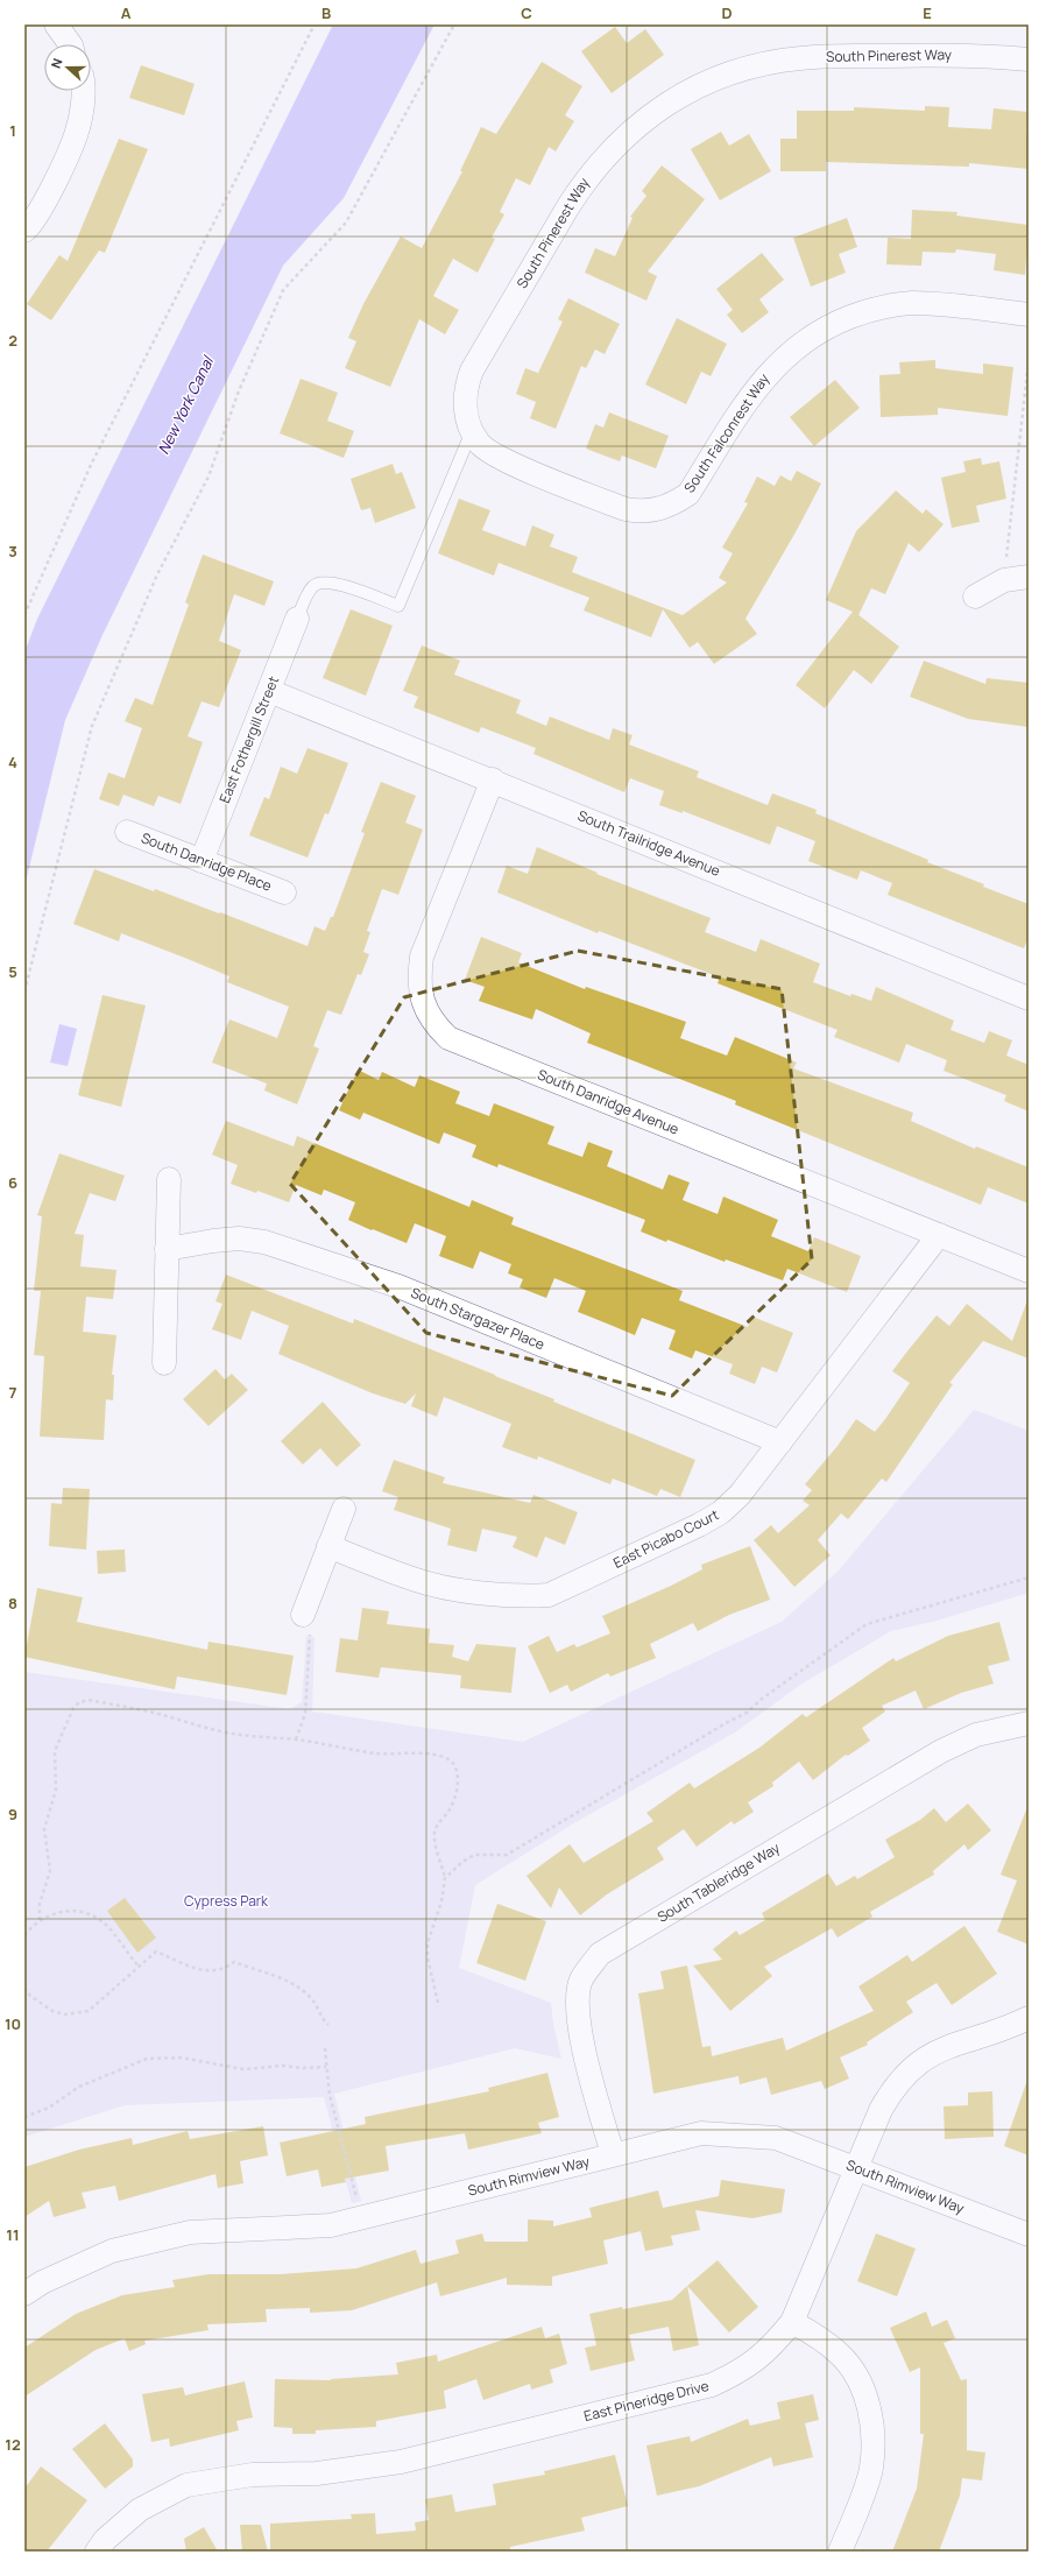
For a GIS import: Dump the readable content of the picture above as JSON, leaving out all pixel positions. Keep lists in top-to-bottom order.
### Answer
{
  "streets": {
    "street": [
      "South Pinerest Way",
      "South Falconrest Way",
      "East Fothergill Street",
      "South Trailridge Avenue",
      "South Danridge Place",
      "South Danridge Avenue",
      "South Stargazer Place",
      "East Picabo Court",
      "South Tableridge Way",
      "South Rimview Way",
      "East Pineridge Drive"
    ]
  },
  "crossings": [
    ["South Pinerest Way", "South Falconrest Way"],
    ["East Fothergill Street", "South Trailridge Avenue"],
    ["East Fothergill Street", "South Danridge Place"],
    ["South Trailridge Avenue", "South Danridge Avenue"],
    ["South Danridge Avenue", "East Picabo Court"],
    ["South Stargazer Place", "East Picabo Court"],
    ["South Tableridge Way", "South Rimview Way"],
    ["South Rimview Way", "East Pineridge Drive"]
  ],
  "water": ["New York Canal"],
  "parks": ["Cypress Park"],
  "north": "left",
  "grid": {
    "columns": [
      "A",
      "B",
      "C",
      "D",
      "E"
    ],
    "rows": [
      "1",
      "2",
      "3",
      "4",
      "5",
      "6",
      "7",
      "8",
      "9",
      "10",
      "11",
      "12"
    ]
  }
}
